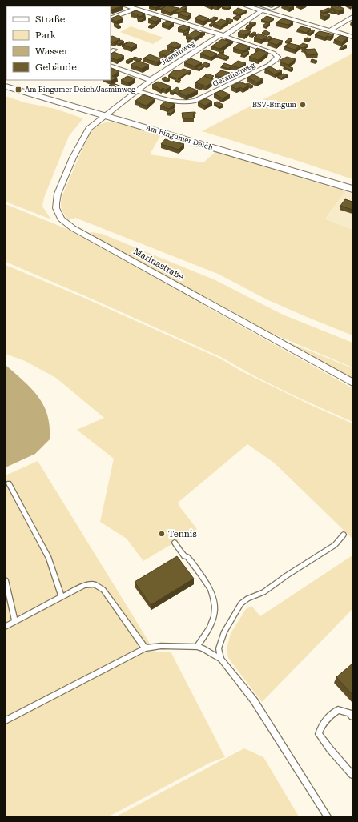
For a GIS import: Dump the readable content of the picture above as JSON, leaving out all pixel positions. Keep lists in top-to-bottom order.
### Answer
{
  "streets": {
    "main road": ["Am Bingumer Deich"],
    "street": ["Jasminweg", "Geranienweg", "Marinastraße"]
  },
  "crossings": [
    ["Jasminweg", "Geranienweg"],
    ["Jasminweg", "Am Bingumer Deich"],
    ["Jasminweg", "Marinastraße"],
    ["Am Bingumer Deich", "Marinastraße"]
  ],
  "places": {
    "transit": ["Am Bingumer Deich/Jasminweg"],
    "other": ["BSV-Bingum", "Tennis"]
  },
  "legend": [
    "Straße",
    "Park",
    "Wasser",
    "Gebäude"
  ]
}
